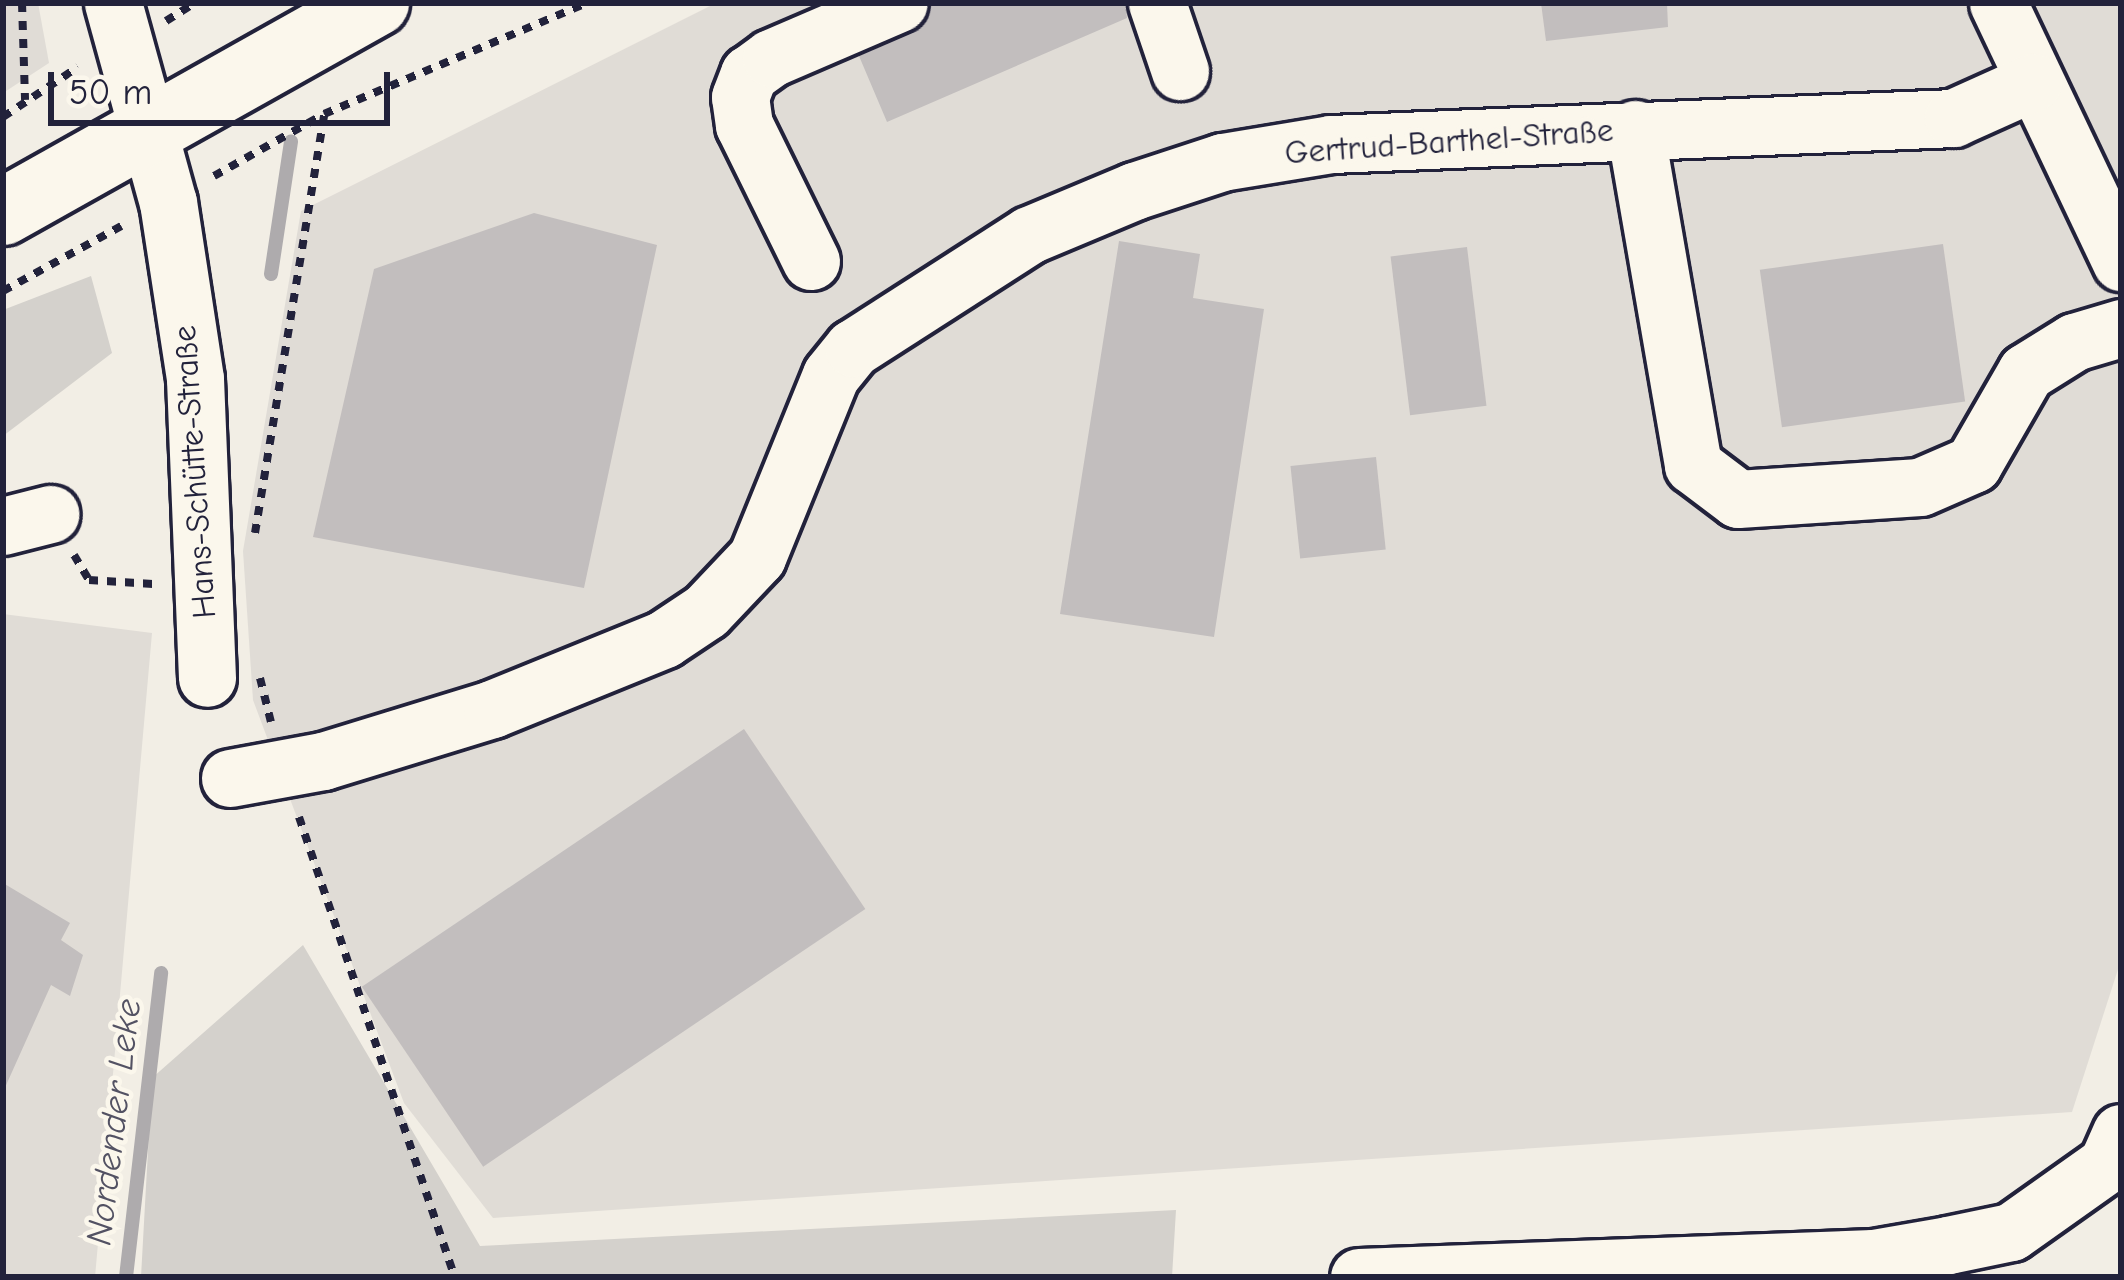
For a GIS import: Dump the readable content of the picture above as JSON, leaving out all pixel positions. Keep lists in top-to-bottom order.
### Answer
{
  "streets": {
    "street": ["Gertrud-Barthel-Straße", "Hans-Schütte-Straße"]
  },
  "water": ["Nordender Leke"],
  "scale_bar": "50 m"
}
